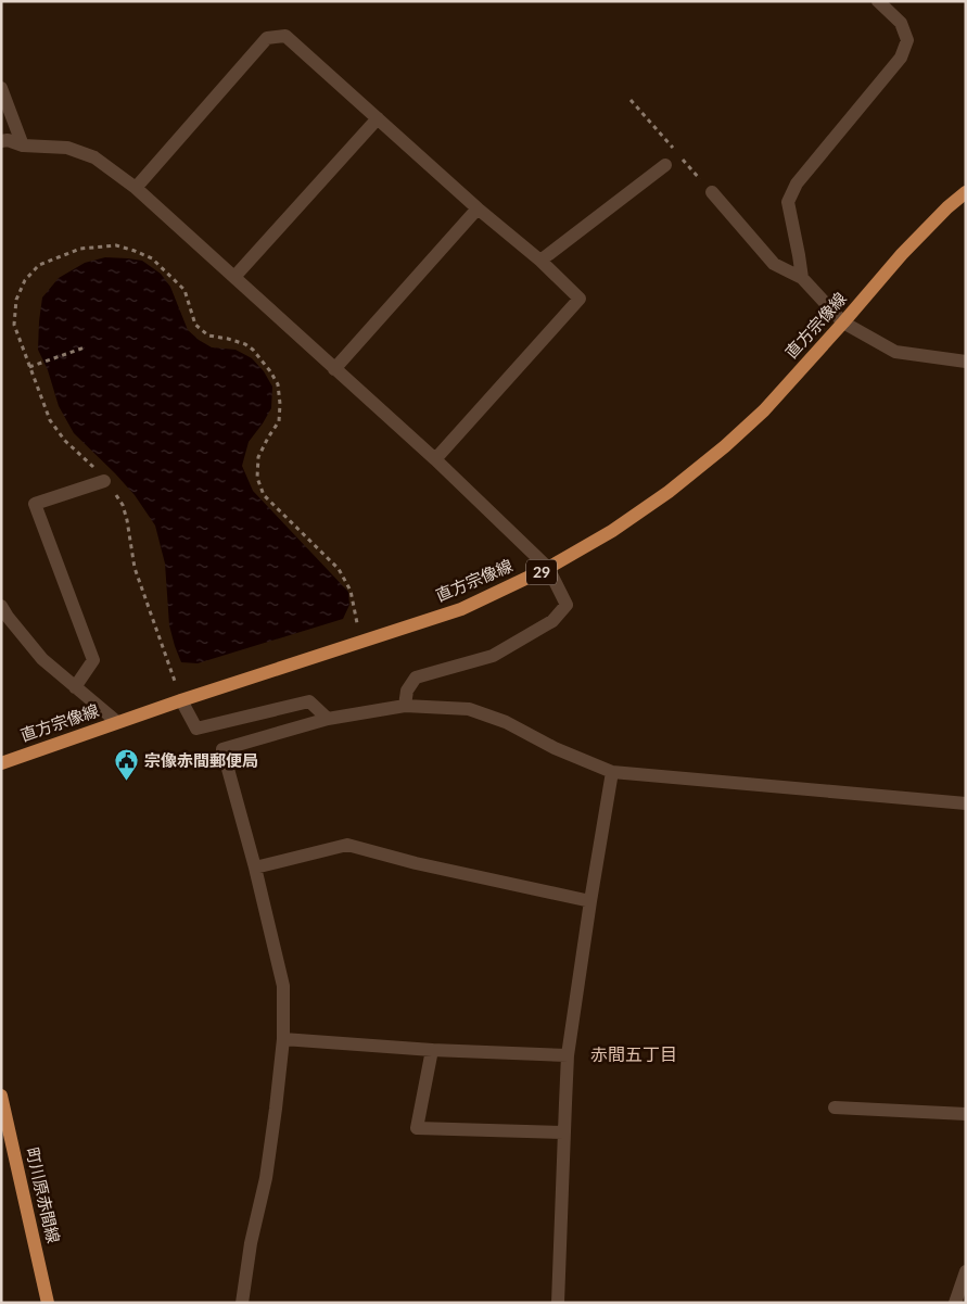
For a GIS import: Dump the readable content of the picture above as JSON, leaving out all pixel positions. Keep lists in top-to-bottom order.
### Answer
{
  "streets": {
    "main road": ["直方宗像線", "29", "町川原赤間線"]
  },
  "districts": ["赤間五丁目"],
  "places": {
    "public building": ["宗像赤間郵便局"]
  }
}
